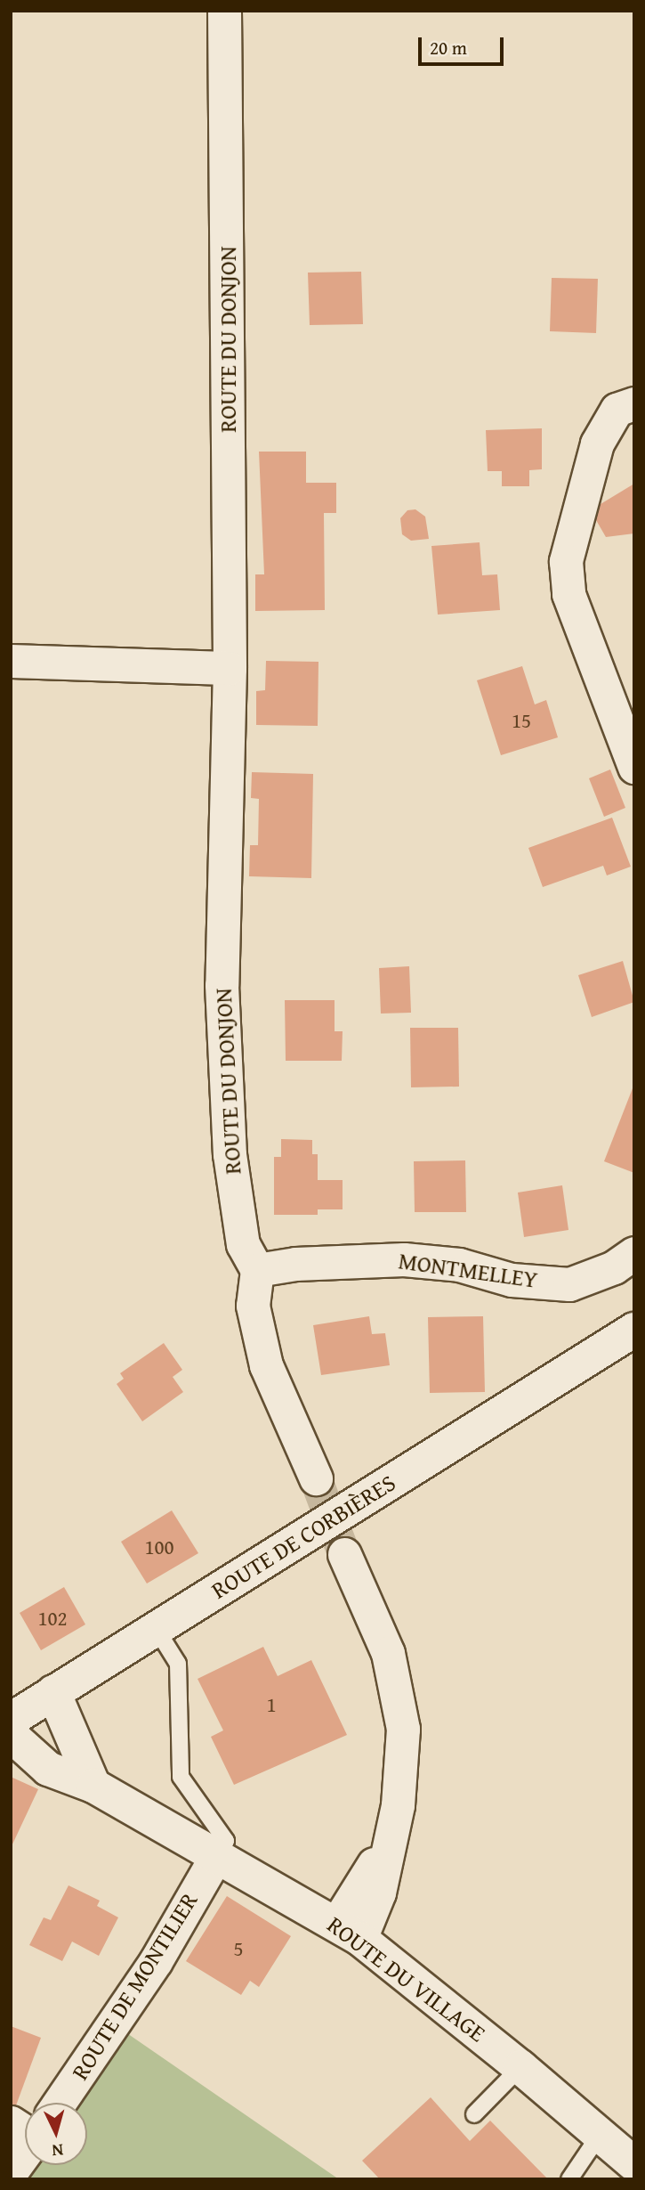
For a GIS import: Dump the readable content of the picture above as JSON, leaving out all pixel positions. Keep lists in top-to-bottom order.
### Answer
{
  "streets": {
    "street": [
      "ROUTE DU DONJON",
      "MONTMELLEY",
      "ROUTE DE CORBIÈRES",
      "ROUTE DU VILLAGE",
      "ROUTE DE MONTILIER"
    ]
  },
  "crossings": [
    ["ROUTE DU DONJON", "MONTMELLEY"],
    ["ROUTE DU VILLAGE", "ROUTE DE MONTILIER"]
  ],
  "house_numbers": [
    "15",
    "100",
    "102",
    "1",
    "5"
  ],
  "scale_bar": "20 m",
  "north": "bottom"
}
